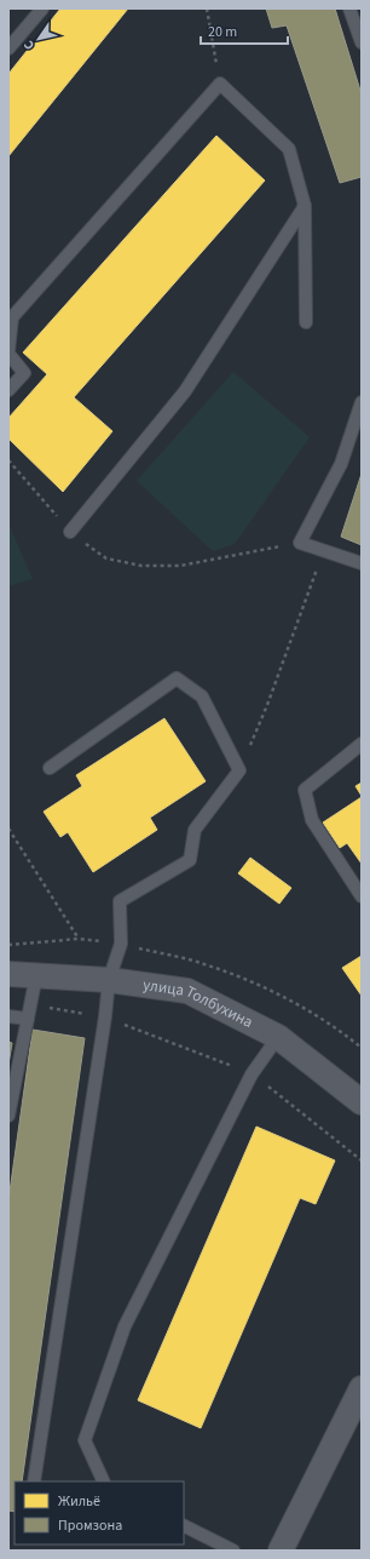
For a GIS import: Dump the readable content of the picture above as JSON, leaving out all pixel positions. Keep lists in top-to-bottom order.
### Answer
{
  "streets": {
    "street": ["улица Толбухина"]
  },
  "legend": ["Жильё", "Промзона"],
  "scale_bar": "20 m",
  "north": "bottom left"
}
